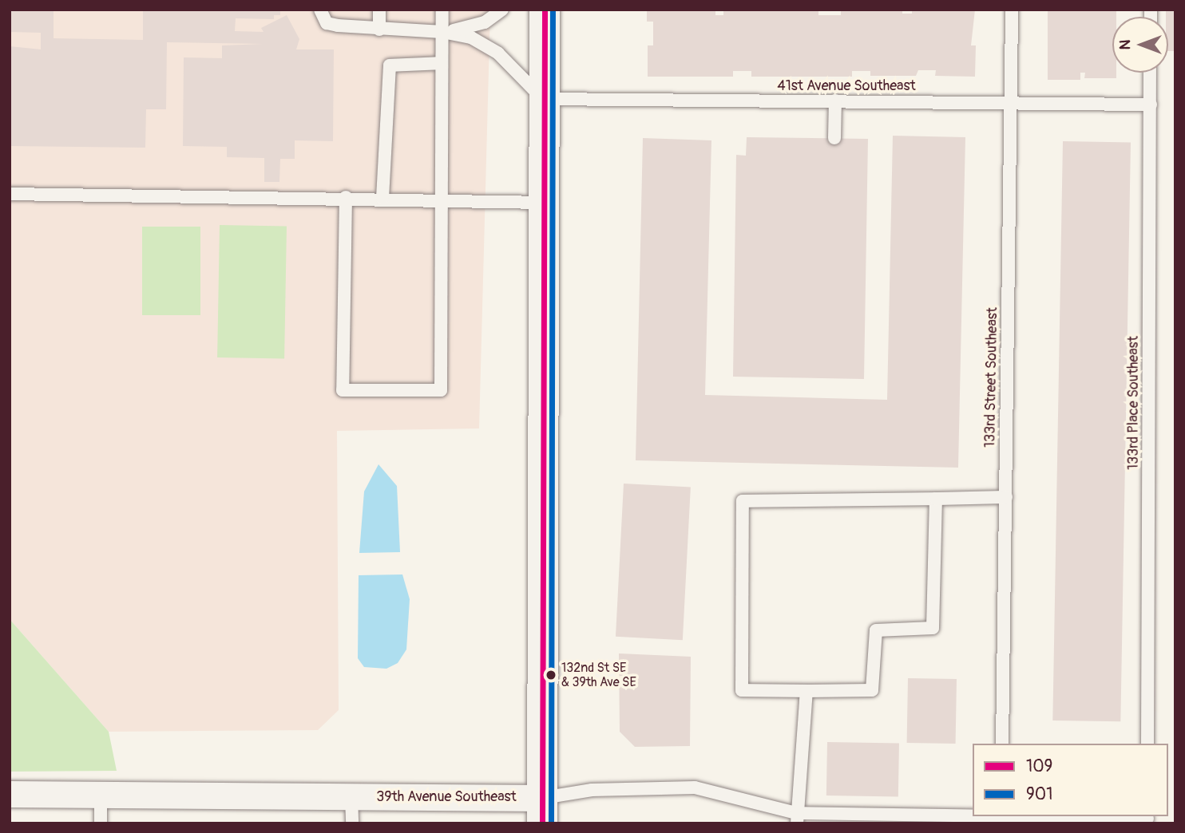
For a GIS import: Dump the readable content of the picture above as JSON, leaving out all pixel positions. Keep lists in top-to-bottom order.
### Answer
{
  "streets": {
    "street": ["39th Avenue Southeast"],
    "lane": ["41st Avenue Southeast", "133rd Street Southeast", "133rd Place Southeast"]
  },
  "crossings": [
    ["41st Avenue Southeast", "133rd Street Southeast"],
    ["41st Avenue Southeast", "133rd Place Southeast"]
  ],
  "places": ["132nd St SE & 39th Ave SE"],
  "lines": ["transit line 109", "transit line 901"],
  "legend": ["109", "901"],
  "north": "left"
}
